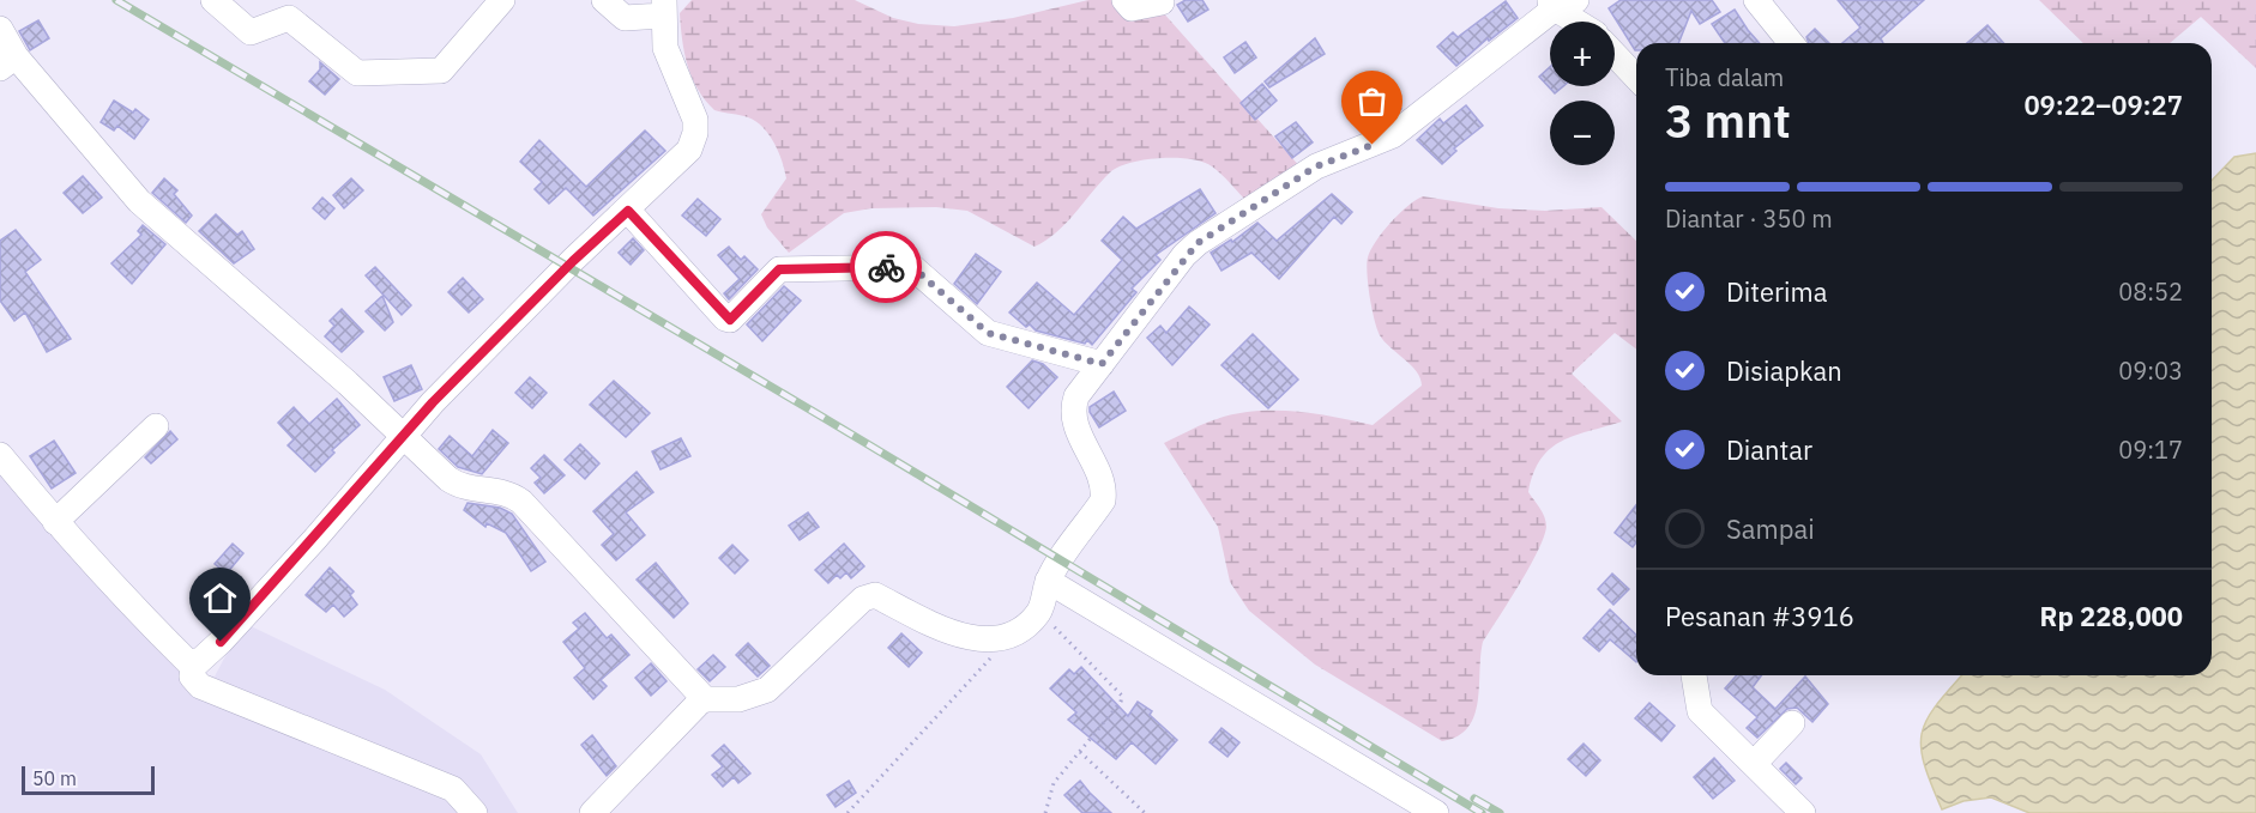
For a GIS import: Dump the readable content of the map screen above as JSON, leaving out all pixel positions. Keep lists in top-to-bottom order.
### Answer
{
  "scale_bar": "50 m",
  "page": {
    "map_buttons": ["+", "−"],
    "heading": ["3 mnt", "Tiba dalam", "09:22–09:27"],
    "panel": ["Pesanan #3916", "Rp 228,000"],
    "bar": "Diantar · 350 m",
    "list": [
      ["Diterima", "08:52"],
      ["Disiapkan", "09:03"],
      ["Diantar", "09:17"],
      "Sampai"
    ],
    "scale": "50 m"
  }
}
